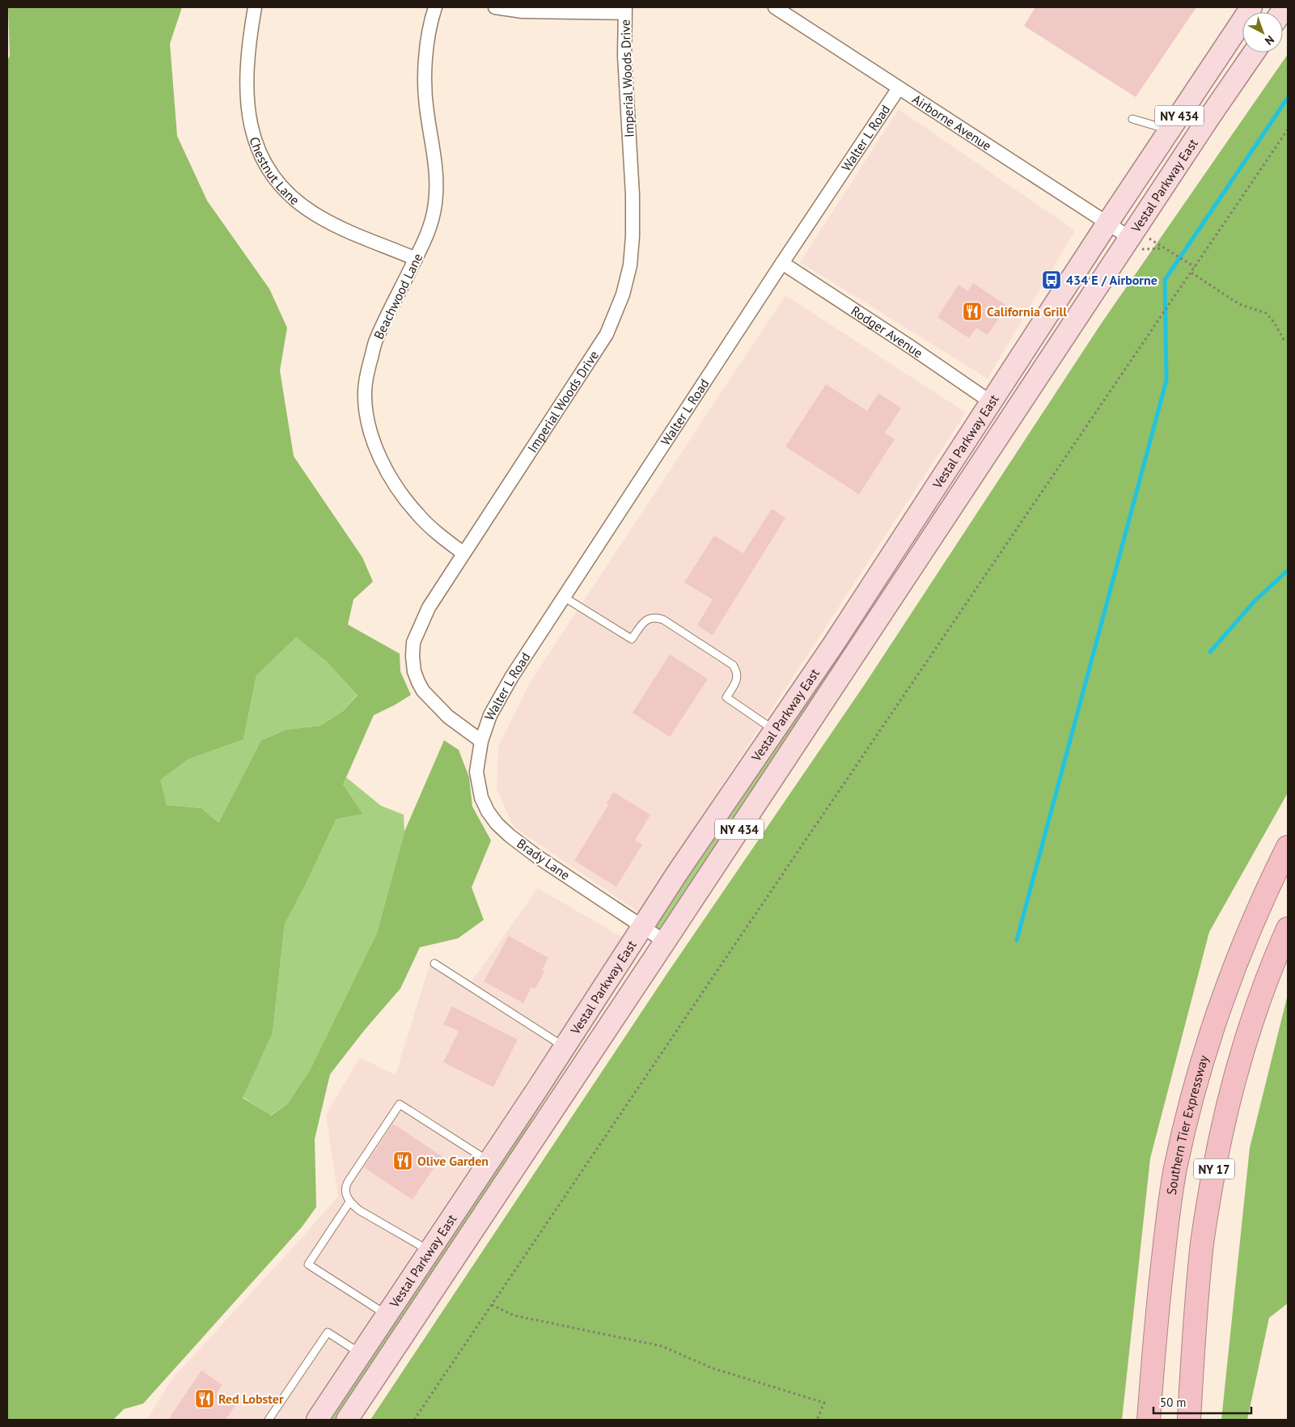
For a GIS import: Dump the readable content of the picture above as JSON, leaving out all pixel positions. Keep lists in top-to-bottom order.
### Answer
{
  "streets": {
    "highway": ["Southern Tier Expressway", "NY 17"],
    "main road": ["NY 434", "Vestal Parkway East"],
    "street": [
      "Imperial Woods Drive",
      "Airborne Avenue",
      "Walter L Road",
      "Chestnut Lane",
      "Beachwood Lane",
      "Rodger Avenue",
      "Brady Lane"
    ]
  },
  "crossings": [
    ["Imperial Woods Drive", "Walter L Road"],
    ["Imperial Woods Drive", "Beachwood Lane"],
    ["Imperial Woods Drive", "Brady Lane"],
    ["Airborne Avenue", "Walter L Road"],
    ["Airborne Avenue", "Vestal Parkway East"],
    ["Walter L Road", "Rodger Avenue"],
    ["Walter L Road", "Brady Lane"],
    ["Chestnut Lane", "Beachwood Lane"],
    ["Vestal Parkway East", "Rodger Avenue"],
    ["Vestal Parkway East", "Brady Lane"]
  ],
  "places": {
    "bus stop": ["434 E / Airborne"],
    "restaurant": ["California Grill", "Olive Garden", "Red Lobster"]
  },
  "scale_bar": "50 m",
  "north": "bottom right"
}
